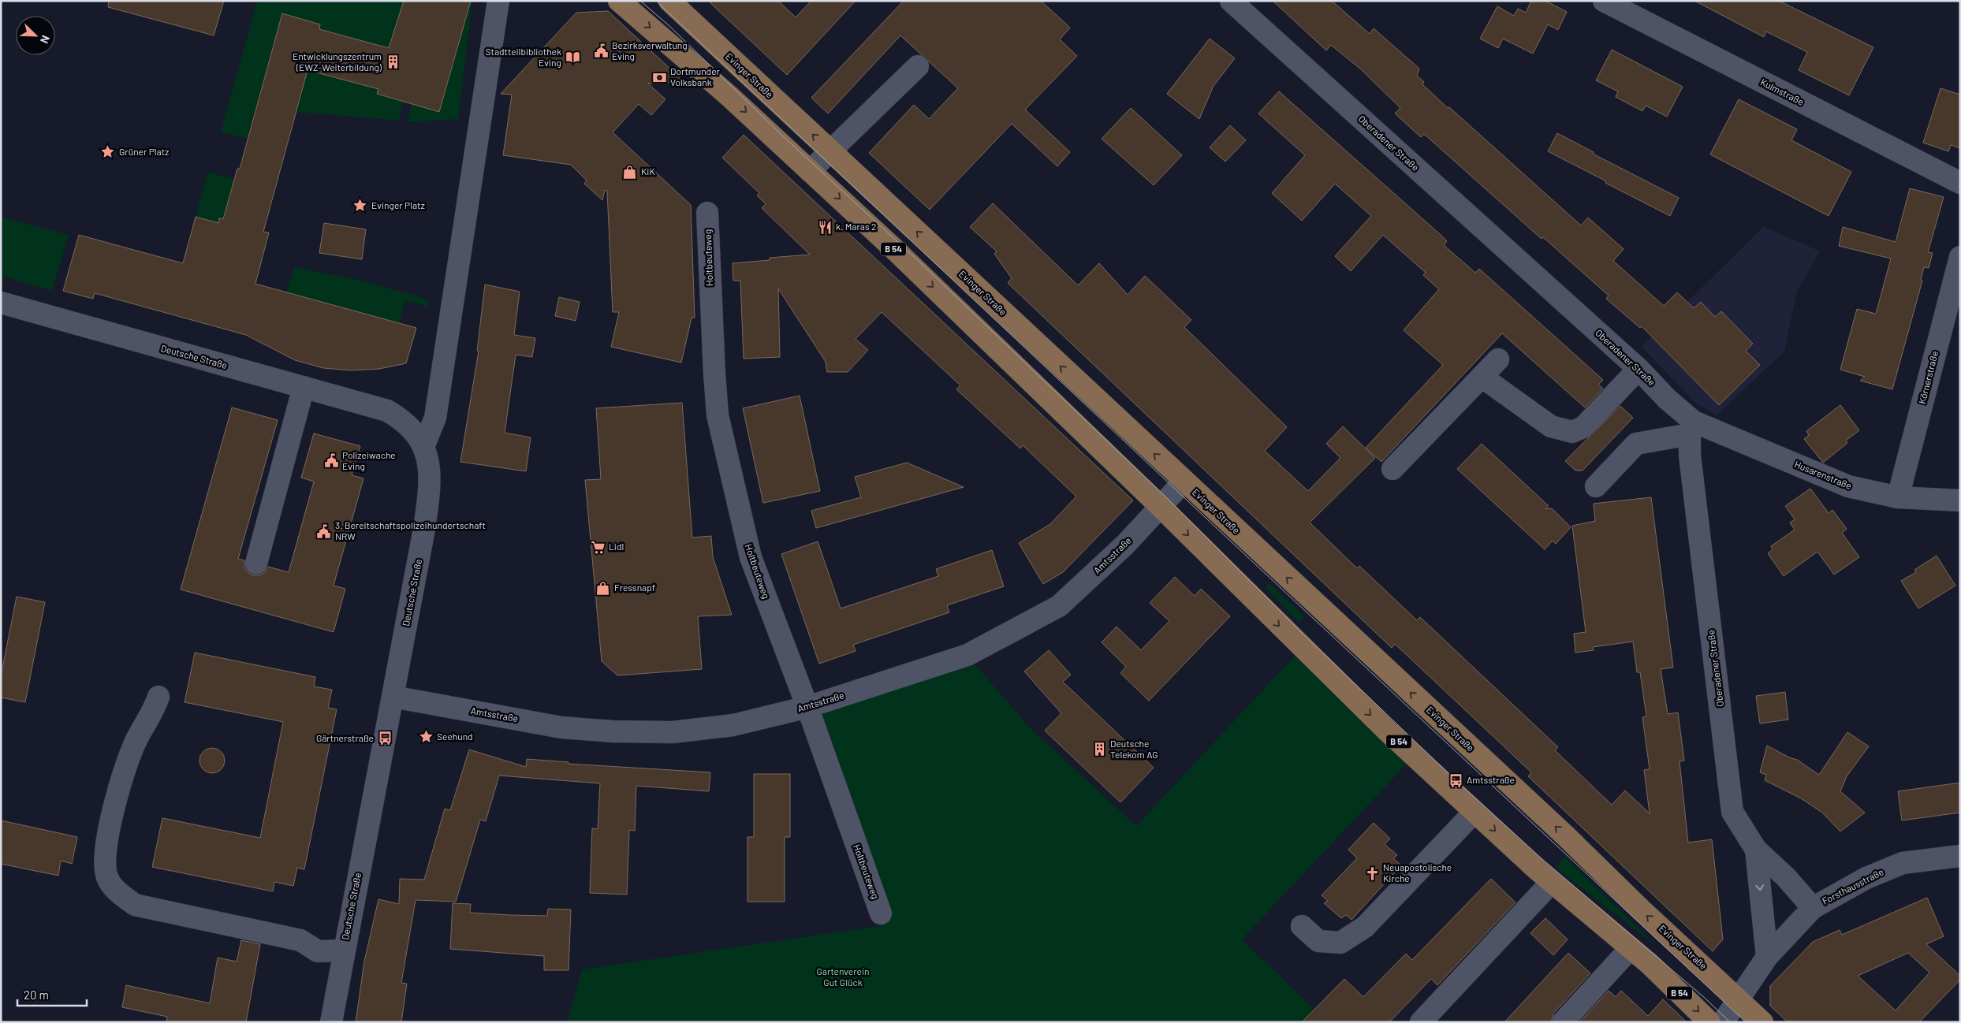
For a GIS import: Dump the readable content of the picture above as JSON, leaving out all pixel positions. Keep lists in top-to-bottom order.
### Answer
{
  "streets": {
    "main road": ["Evinger Straße", "B 54"],
    "street": [
      "Kulmstraße",
      "Oberadener Straße",
      "Holtbeuteweg",
      "Deutsche Straße",
      "Körnerstraße",
      "Husarenstraße",
      "Amtsstraße",
      "Forsthausstraße"
    ]
  },
  "crossings": [
    ["Evinger Straße", "Amtsstraße"],
    ["Oberadener Straße", "Husarenstraße"],
    ["Oberadener Straße", "Forsthausstraße"],
    ["B 54", "Amtsstraße"],
    ["Holtbeuteweg", "Amtsstraße"],
    ["Deutsche Straße", "Amtsstraße"],
    ["Körnerstraße", "Husarenstraße"]
  ],
  "parks": ["Gartenverein Gut Glück"],
  "places": {
    "public building": ["Bezirksverwaltung Eving", "Polizeiwache Eving", "3. Bereitschaftspolizeihundertschaft NRW"],
    "library": ["Stadtteilbibliothek Eving"],
    "building": ["Entwicklungszentrum (EWZ-Weiterbildung)", "Deutsche Telekom AG"],
    "bank": ["Dortmunder Volksbank"],
    "place": ["Grüner Platz", "Evinger Platz", "Seehund"],
    "shop": ["KiK", "Fressnapf"],
    "restaurant": ["k. Maras 2"],
    "supermarket": ["Lidl"],
    "bus stop": ["Gärtnerstraße", "Amtsstraße"],
    "church": ["Neuapostolische Kirche"]
  },
  "scale_bar": "20 m",
  "north": "bottom right"
}
